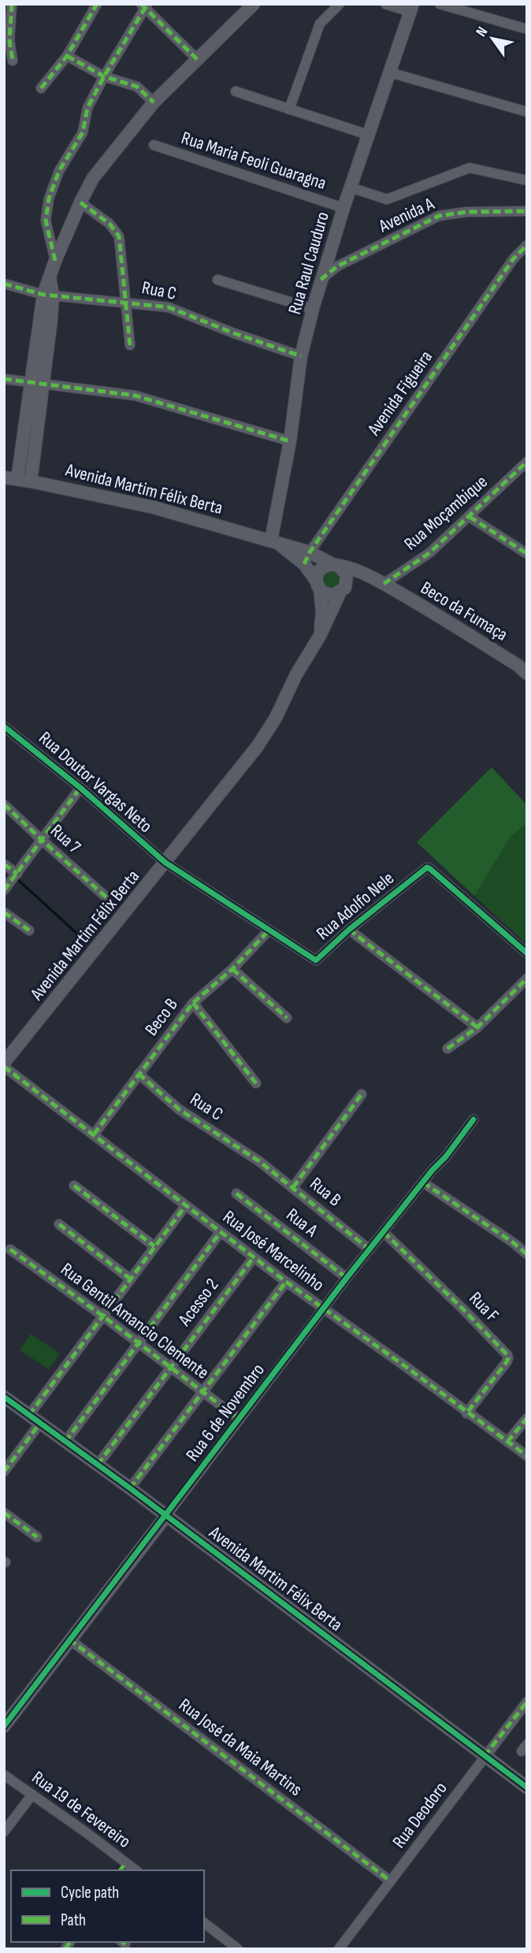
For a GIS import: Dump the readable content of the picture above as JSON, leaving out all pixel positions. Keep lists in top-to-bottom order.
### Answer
{
  "streets": {
    "street": [
      "Rua Maria Feoli Guaragna",
      "Avenida A",
      "Rua Raul Cauduro",
      "Rua C",
      "Avenida Figueira",
      "Avenida Martim Félix Berta",
      "Rua Moçambique",
      "Beco da Fumaça",
      "Rua Doutor Vargas Neto",
      "Rua 7",
      "Rua Adolfo Nele",
      "Beco B",
      "Rua B",
      "Rua A",
      "Rua José Marcelinho",
      "Acesso 2",
      "Rua F",
      "Rua Gentil Amancio Clemente",
      "Rua 6 de Novembro",
      "Rua José da Maia Martins",
      "Rua 19 de Fevereiro",
      "Rua Deodoro"
    ]
  },
  "crossings": [
    ["Rua Maria Feoli Guaragna", "Rua Raul Cauduro"],
    ["Avenida A", "Rua Raul Cauduro"],
    ["Rua Raul Cauduro", "Rua C"],
    ["Rua Raul Cauduro", "Avenida Martim Félix Berta"],
    ["Rua C", "Beco B"],
    ["Rua C", "Rua B"],
    ["Avenida Figueira", "Avenida Martim Félix Berta"],
    ["Avenida Martim Félix Berta", "Beco da Fumaça"],
    ["Avenida Martim Félix Berta", "Rua Doutor Vargas Neto"],
    ["Avenida Martim Félix Berta", "Rua Adolfo Nele"],
    ["Avenida Martim Félix Berta", "Rua José Marcelinho"],
    ["Avenida Martim Félix Berta", "Acesso 2"],
    ["Avenida Martim Félix Berta", "Rua 6 de Novembro"],
    ["Avenida Martim Félix Berta", "Rua Deodoro"],
    ["Rua Moçambique", "Beco da Fumaça"],
    ["Rua Doutor Vargas Neto", "Rua Adolfo Nele"],
    ["Rua Adolfo Nele", "Beco B"],
    ["Beco B", "Rua José Marcelinho"],
    ["Rua B", "Rua 6 de Novembro"],
    ["Rua A", "Rua 6 de Novembro"],
    ["Rua José Marcelinho", "Acesso 2"],
    ["Rua José Marcelinho", "Rua F"],
    ["Rua José Marcelinho", "Rua 6 de Novembro"],
    ["Acesso 2", "Rua Gentil Amancio Clemente"],
    ["Rua F", "Rua 6 de Novembro"],
    ["Rua Gentil Amancio Clemente", "Rua 6 de Novembro"],
    ["Rua 6 de Novembro", "Rua José da Maia Martins"],
    ["Rua José da Maia Martins", "Rua Deodoro"]
  ],
  "legend": ["Cycle path", "Path"],
  "north": "top left"
}
